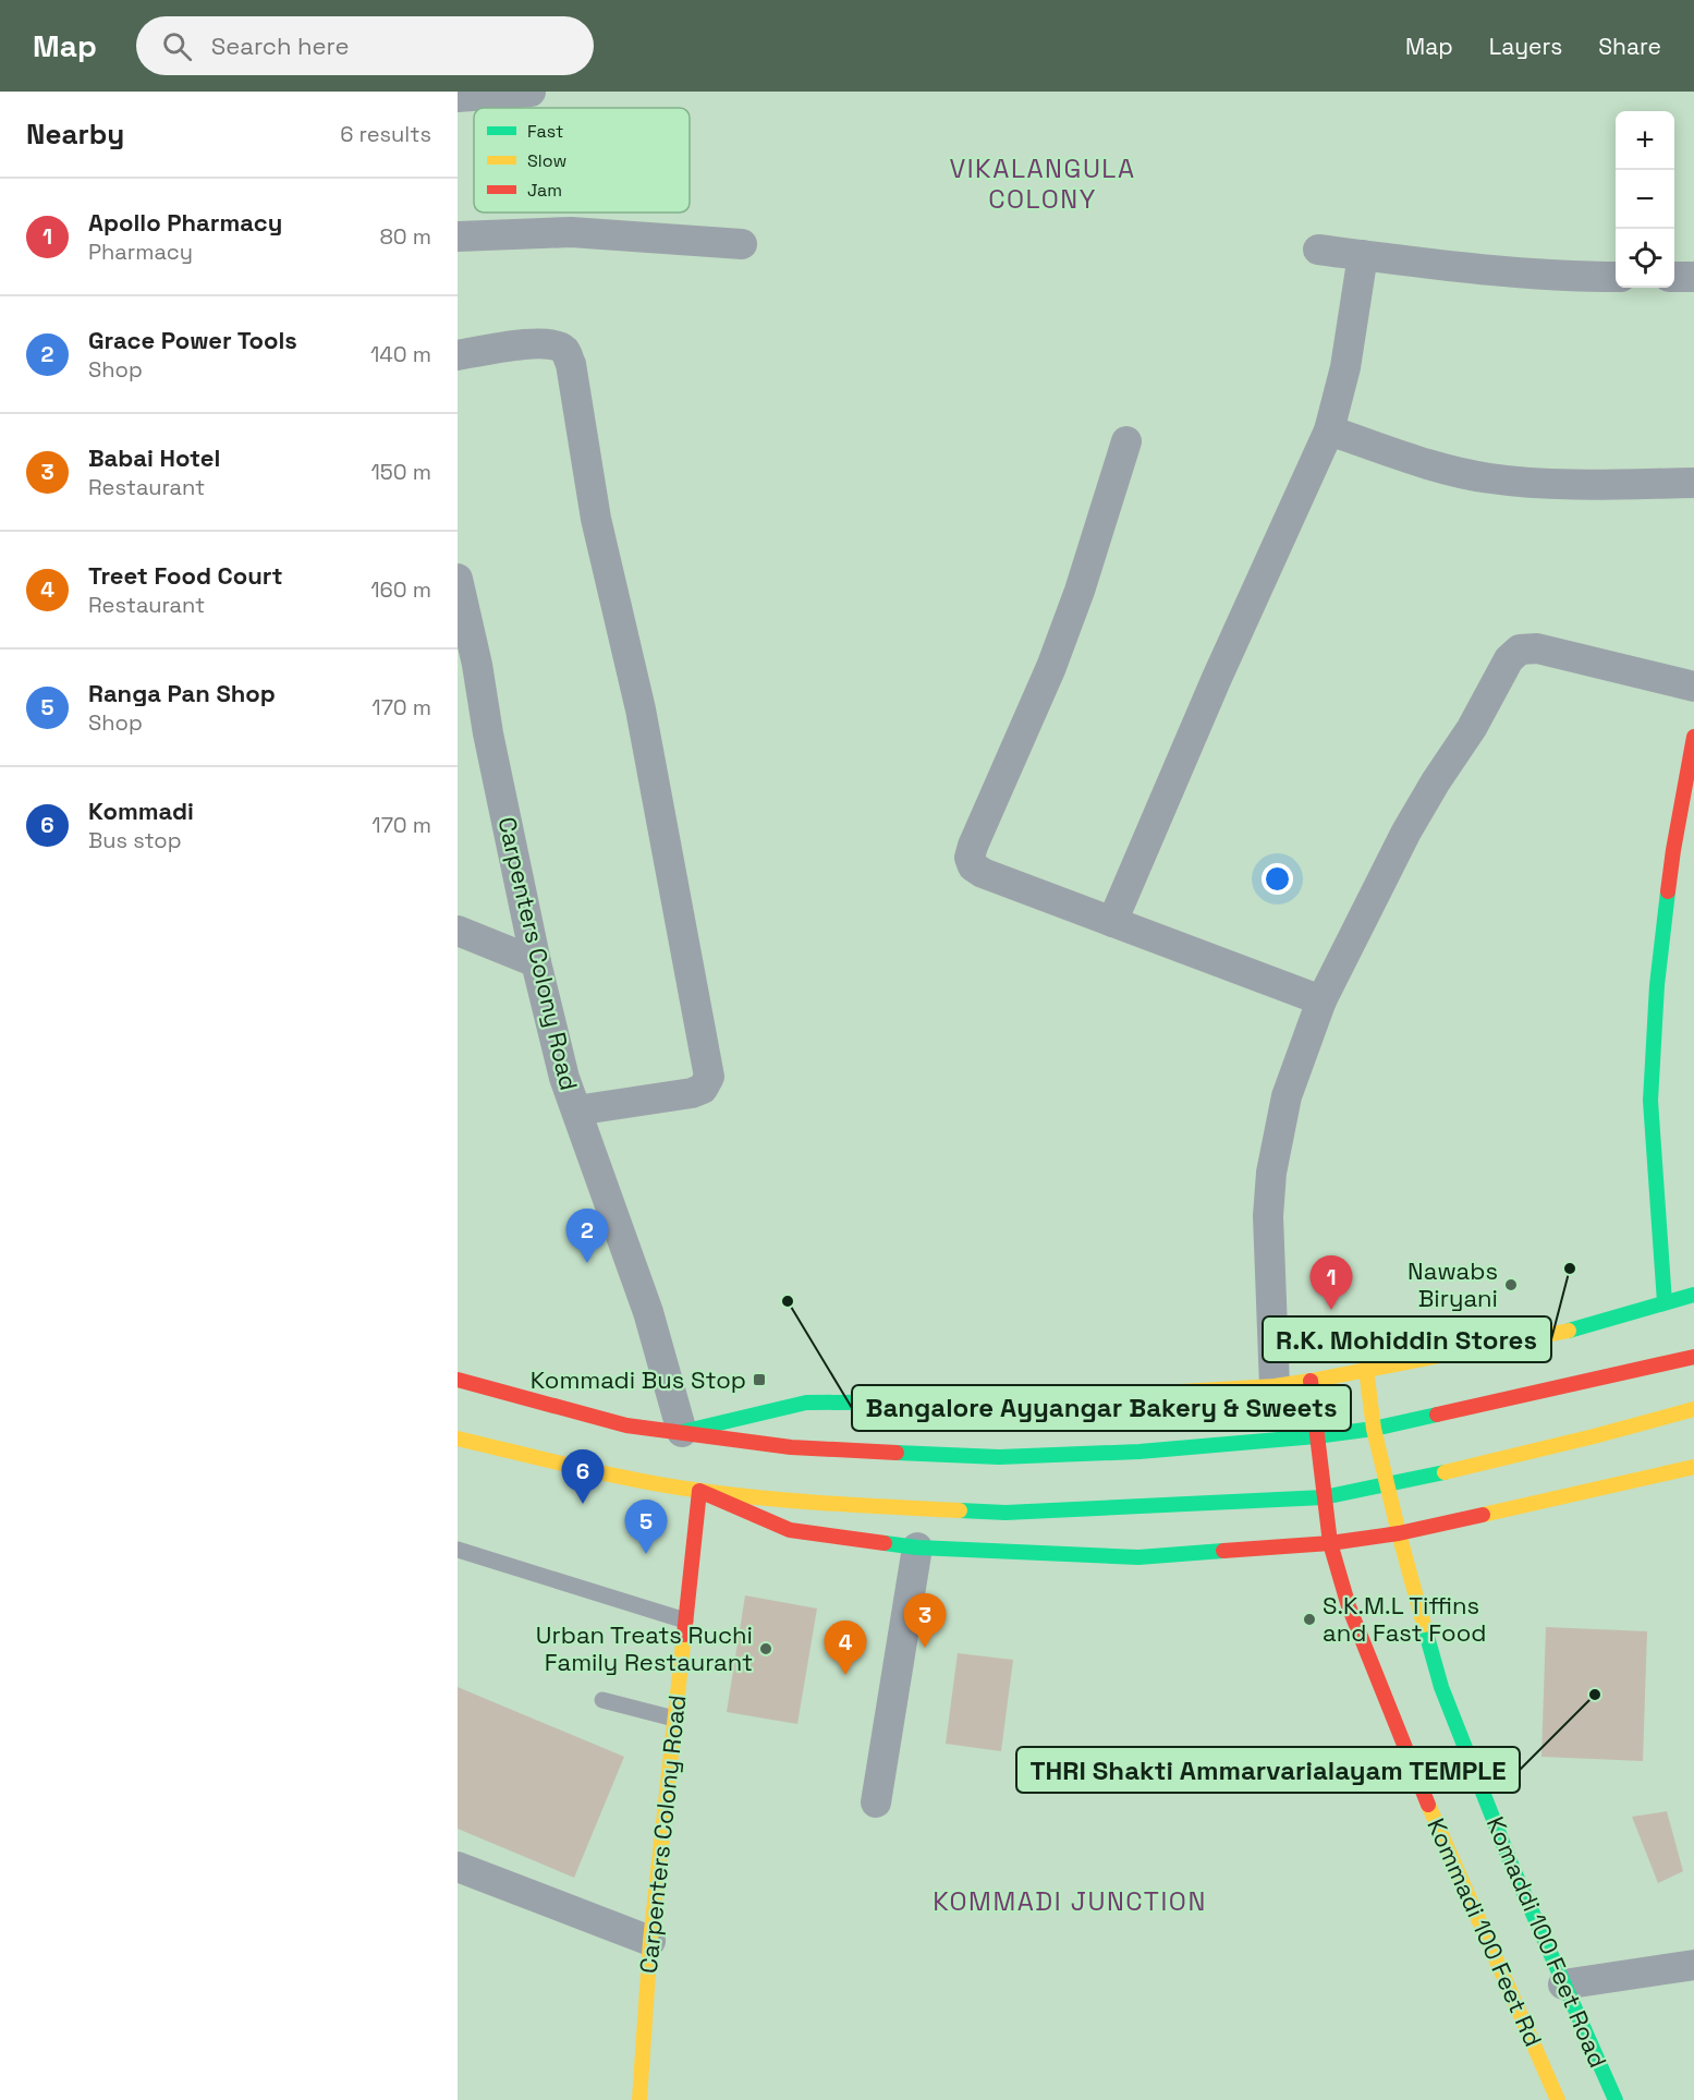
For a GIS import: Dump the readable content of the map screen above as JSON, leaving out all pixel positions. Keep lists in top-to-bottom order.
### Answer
{
  "streets": {
    "main road": ["Carpenters Colony Road", "Kommadi 100 Feet Rd", "Komaddi 100 Feet Road"]
  },
  "districts": ["VIKALANGULA COLONY", "KOMMADI JUNCTION"],
  "places": {
    "other": [
      "R.K. Mohiddin Stores",
      "Nawabs Biryani",
      "Bangalore Ayyangar Bakery & Sweets",
      "S.K.M.L Tiffins and Fast Food",
      "Urban Treats Ruchi Family Restaurant",
      "THRI Shakti Ammarvarialayam TEMPLE"
    ],
    "transit": ["Kommadi Bus Stop"]
  },
  "legend": ["Fast", "Slow", "Jam"],
  "page": {
    "header": "Map",
    "search": "Search here",
    "nav": ["Map", "Layers", "Share"],
    "heading": ["Nearby", "6 results"],
    "map_buttons": ["+", "−"],
    "list": [
      {
        "mark": "1",
        "name": "Apollo Pharmacy",
        "note": "Pharmacy",
        "value": "80 m"
      },
      {
        "mark": "2",
        "name": "Grace Power Tools",
        "note": "Shop",
        "value": "140 m"
      },
      {
        "mark": "3",
        "name": "Babai Hotel",
        "note": "Restaurant",
        "value": "150 m"
      },
      {
        "mark": "4",
        "name": "Treet Food Court",
        "note": "Restaurant",
        "value": "160 m"
      },
      {
        "mark": "5",
        "name": "Ranga Pan Shop",
        "note": "Shop",
        "value": "170 m"
      },
      {
        "mark": "6",
        "name": "Kommadi",
        "note": "Bus stop",
        "value": "170 m"
      }
    ],
    "pins": [
      "2",
      "1",
      "6",
      "5",
      "3",
      "4"
    ]
  }
}
